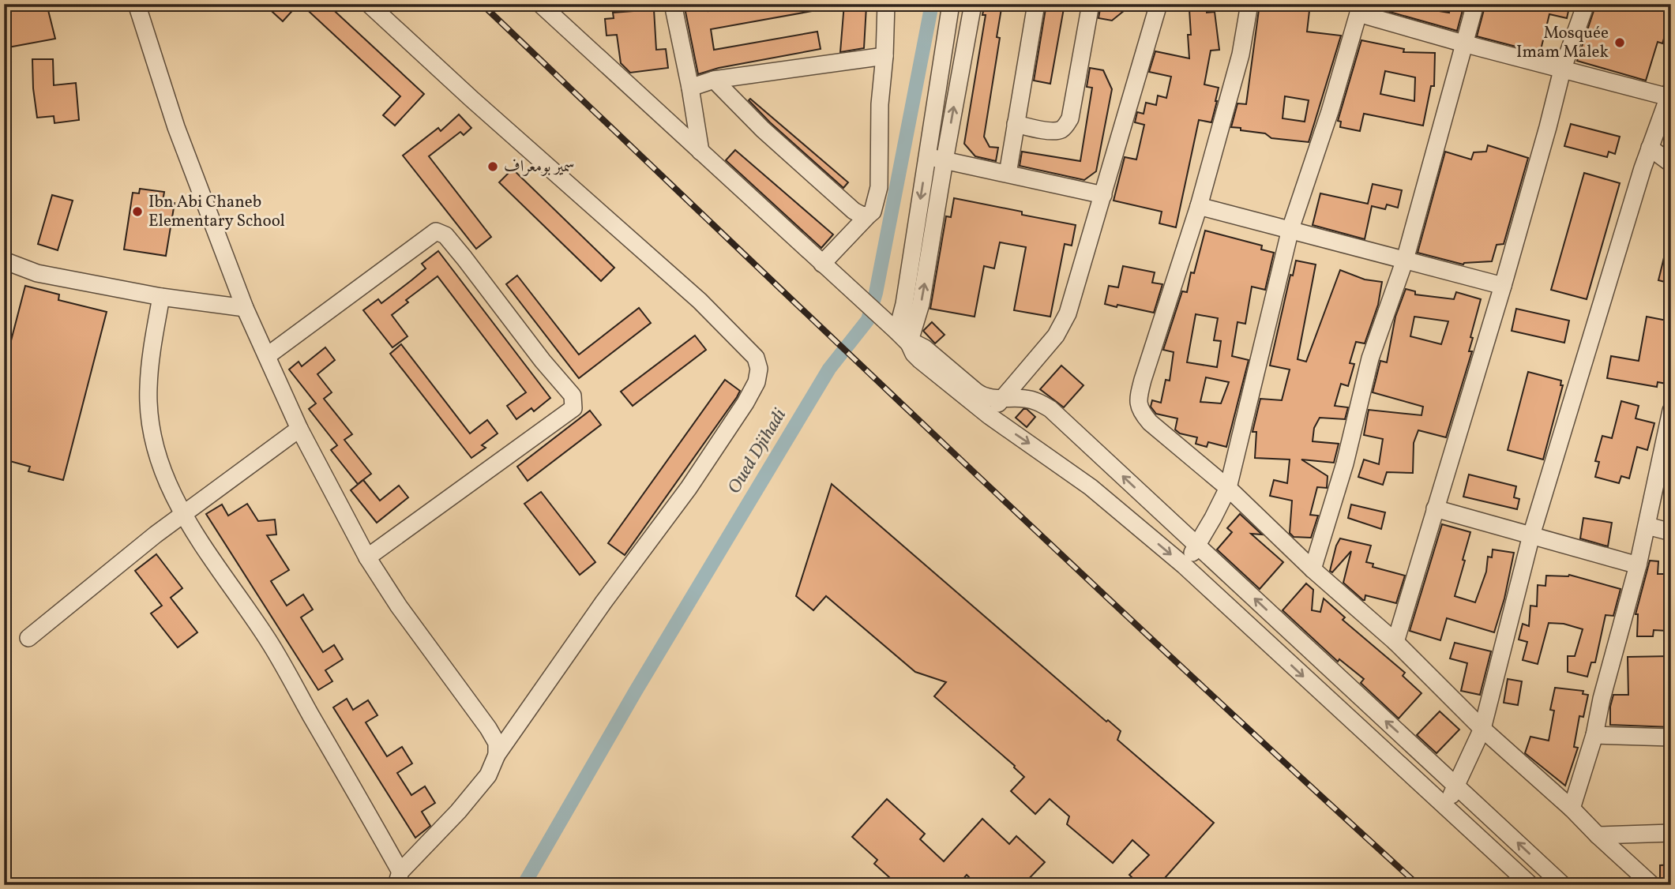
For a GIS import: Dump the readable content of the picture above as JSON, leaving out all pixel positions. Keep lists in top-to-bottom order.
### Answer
{
  "water": ["Oued Djihadi"],
  "places": ["Mosquée Imam Malek", "سمير بومعراف", "Ibn Abi Chaneb Elementary School"]
}
